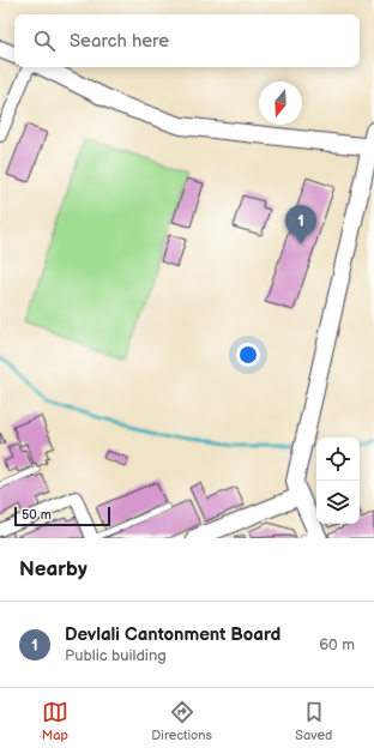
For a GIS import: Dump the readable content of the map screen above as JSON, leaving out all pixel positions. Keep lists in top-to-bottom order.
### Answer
{
  "scale_bar": "50 m",
  "north": "bottom",
  "page": {
    "search": "Search here",
    "pins": "1",
    "scale": "50 m",
    "heading": "Nearby",
    "list": [
      {
        "mark": "1",
        "name": "Devlali Cantonment Board",
        "note": "Public building",
        "value": "60 m"
      }
    ],
    "nav": ["Map", "Directions", "Saved"]
  }
}
